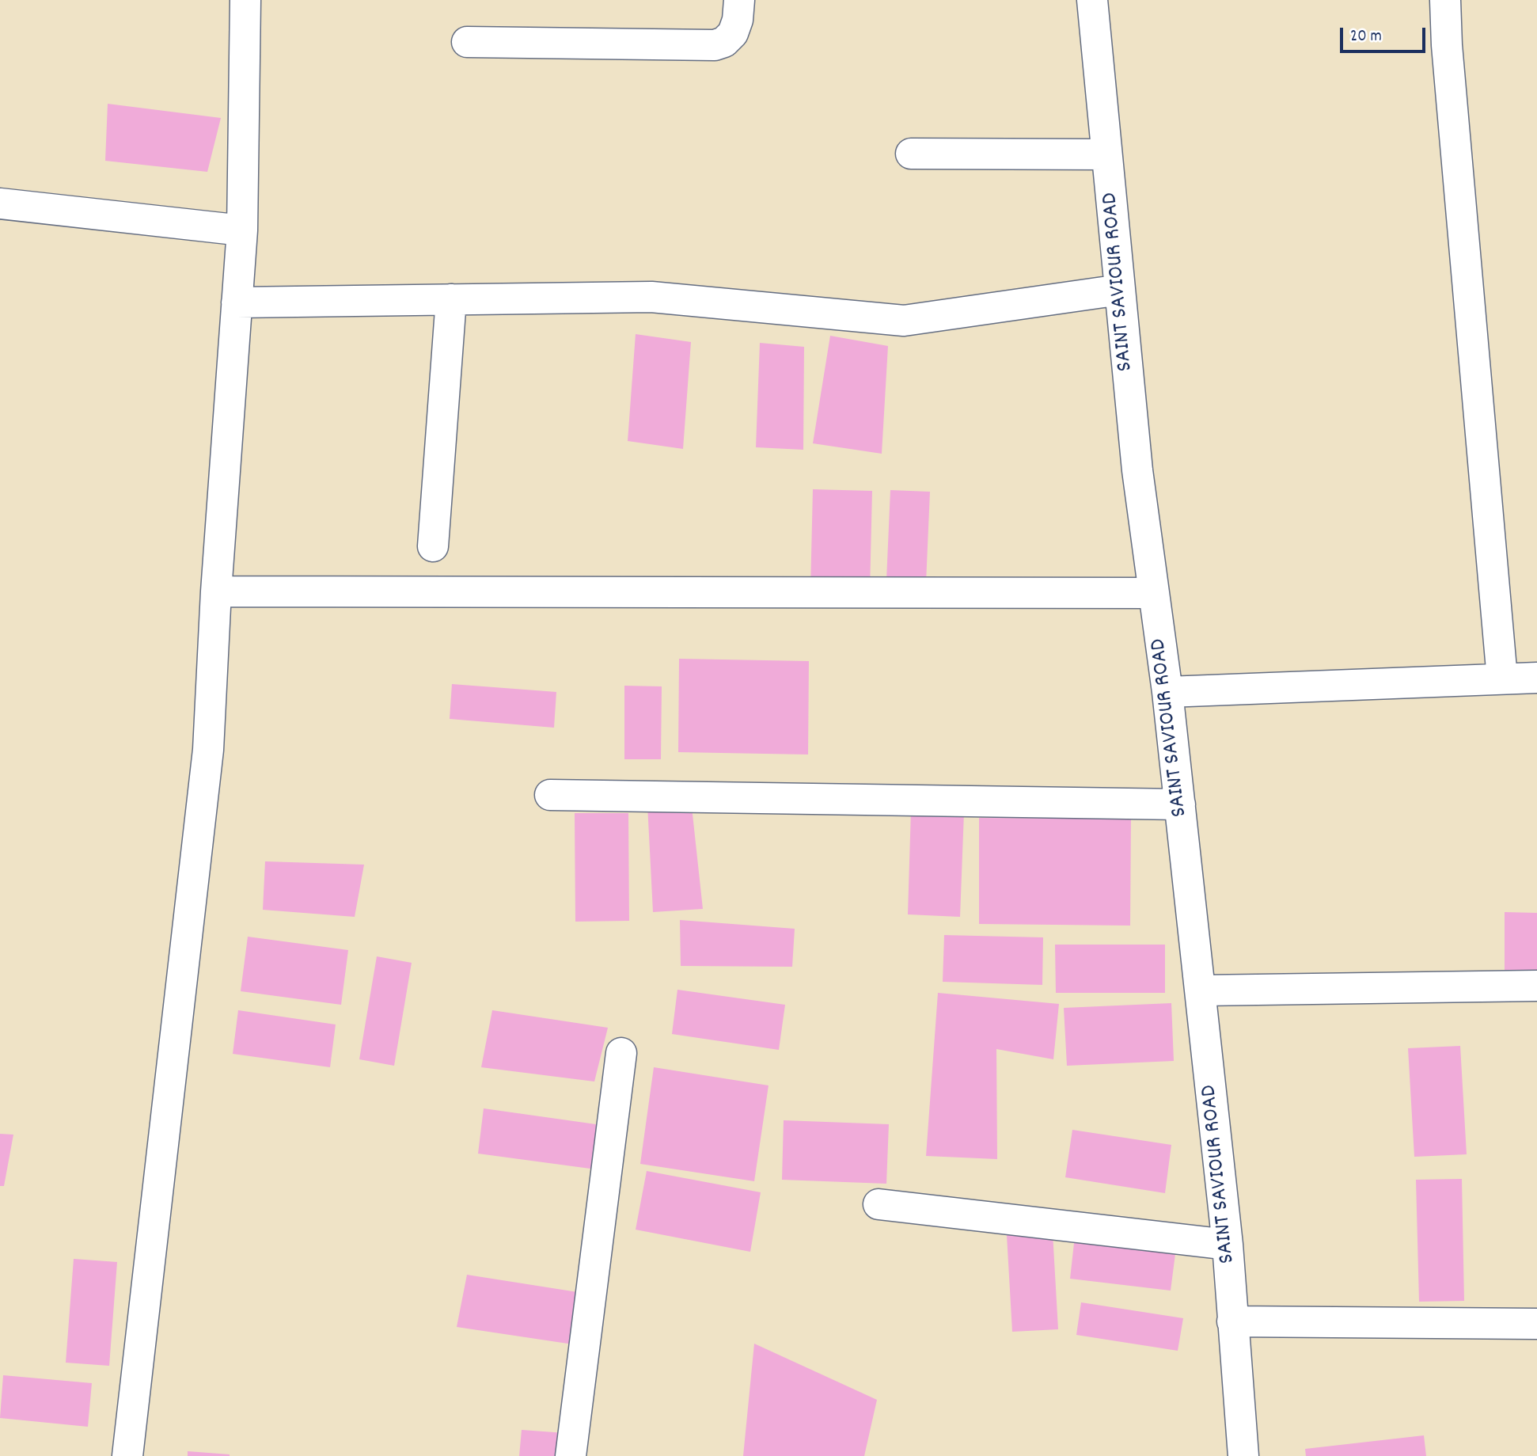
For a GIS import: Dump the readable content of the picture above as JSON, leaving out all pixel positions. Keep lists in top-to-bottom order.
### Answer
{
  "streets": {
    "street": ["SAINT SAVIOUR ROAD"]
  },
  "scale_bar": "20 m"
}
